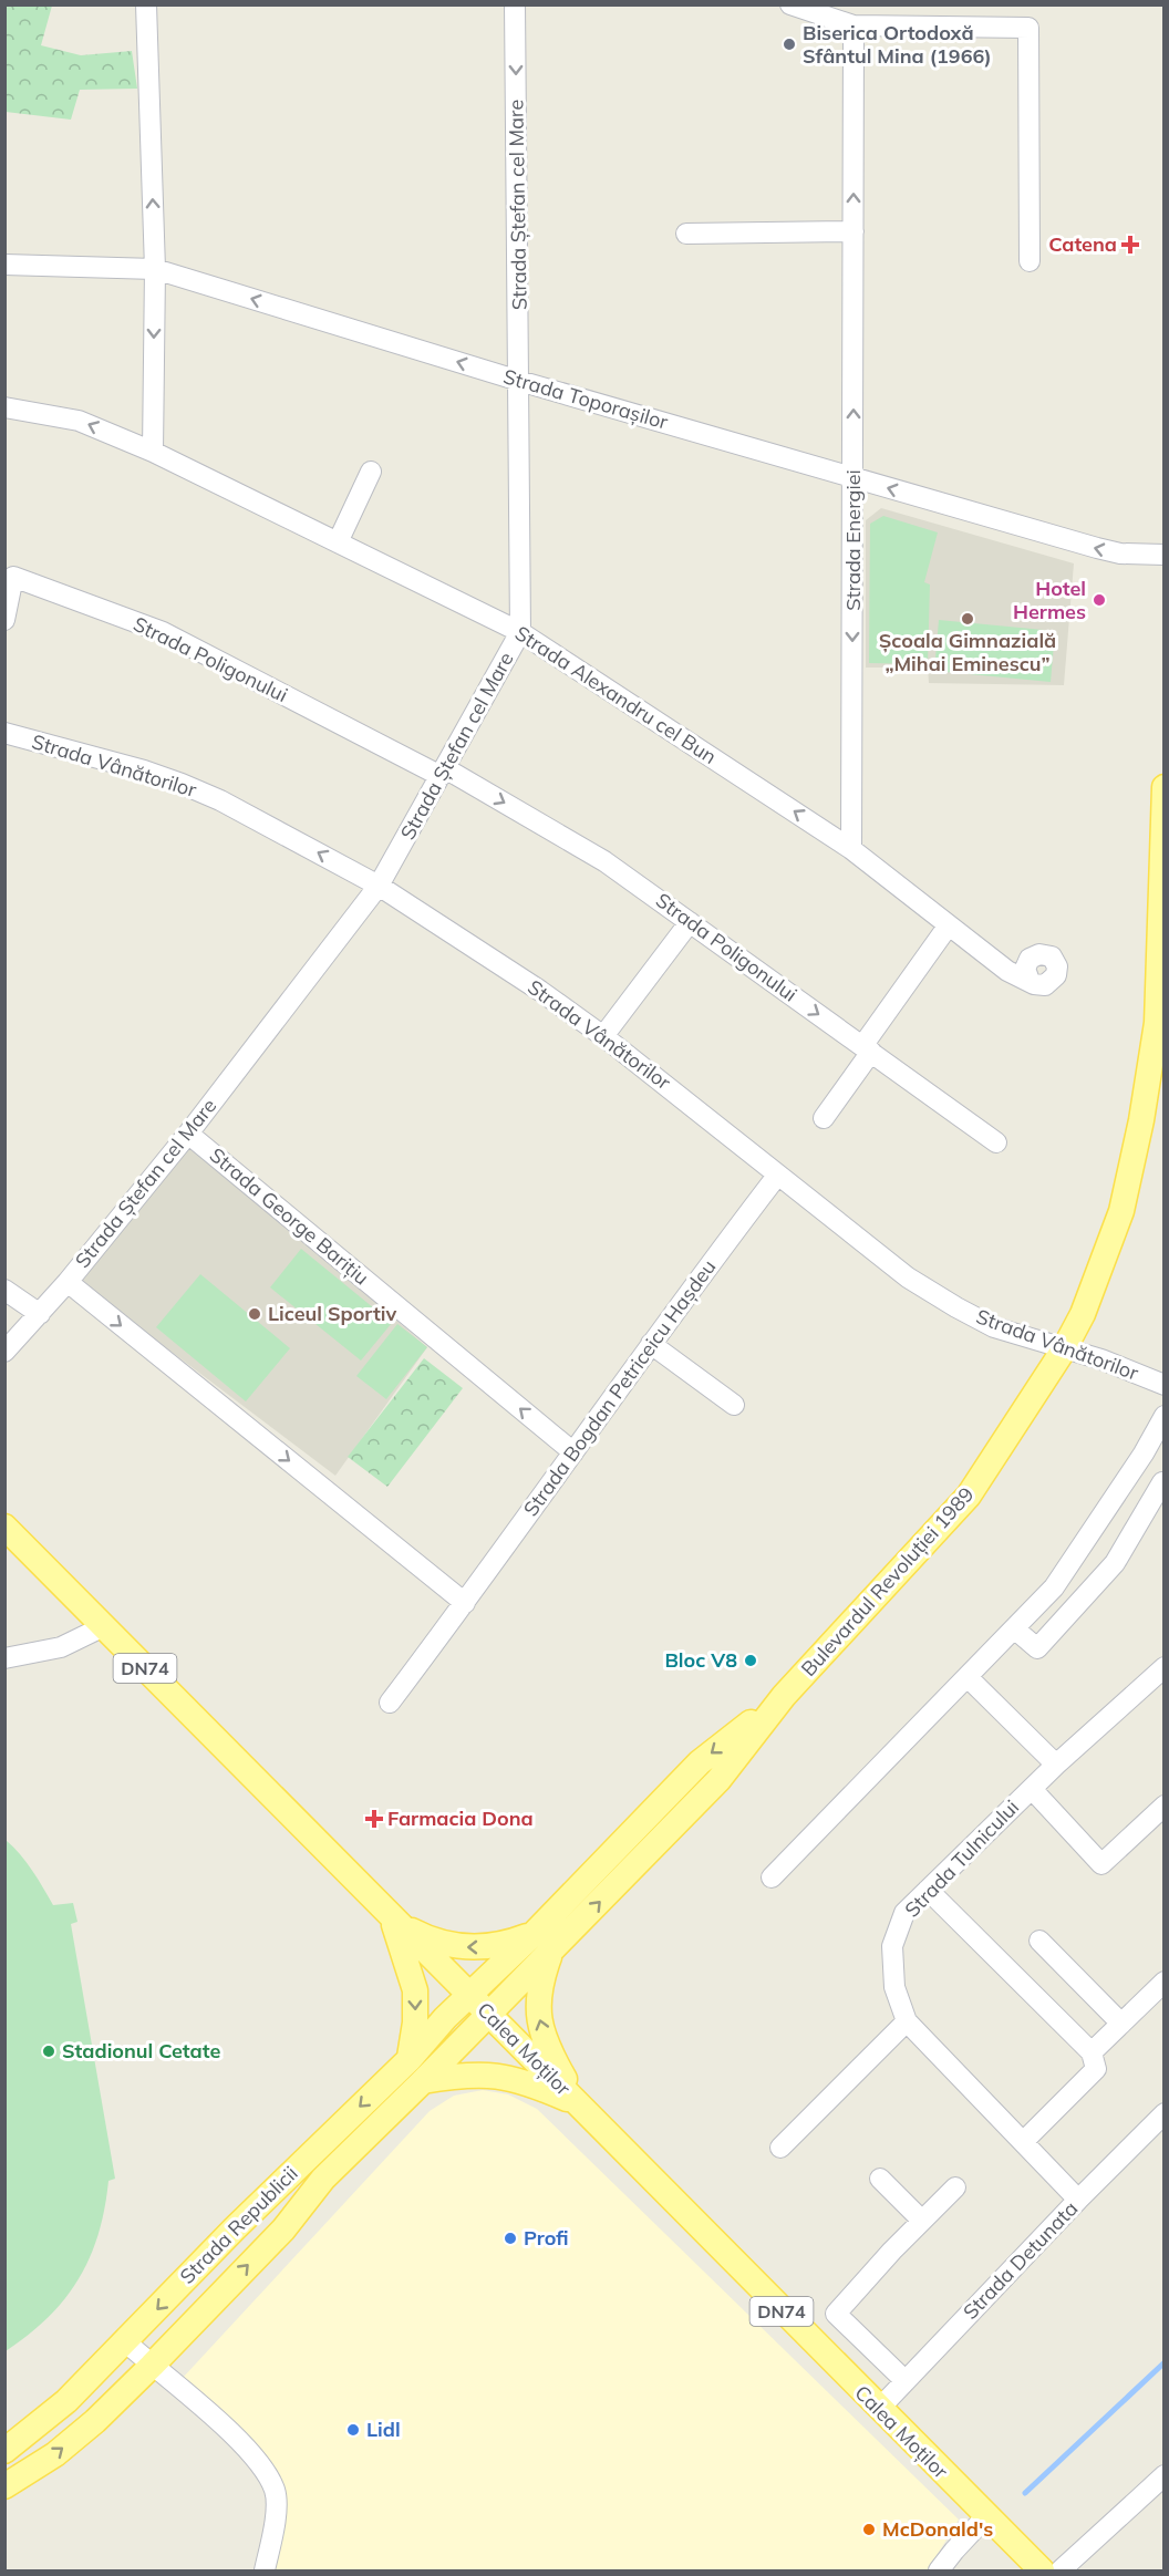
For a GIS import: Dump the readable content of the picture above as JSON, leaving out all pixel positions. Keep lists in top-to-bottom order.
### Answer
{
  "streets": {
    "main road": [
      "Bulevardul Revoluției 1989",
      "DN74",
      "Calea Moților",
      "Strada Republicii"
    ],
    "street": [
      "Strada Ștefan cel Mare",
      "Strada Toporașilor",
      "Strada Energiei",
      "Strada Poligonului",
      "Strada Alexandru cel Bun",
      "Strada Vânătorilor",
      "Strada George Barițiu",
      "Strada Bogdan Petriceicu Hașdeu",
      "Strada Tulnicului",
      "Strada Detunata"
    ]
  },
  "crossings": [
    ["Strada Ștefan cel Mare", "Strada Toporașilor"],
    ["Strada Ștefan cel Mare", "Strada Poligonului"],
    ["Strada Ștefan cel Mare", "Strada Alexandru cel Bun"],
    ["Strada Ștefan cel Mare", "Strada Vânătorilor"],
    ["Strada Ștefan cel Mare", "Strada George Barițiu"],
    ["Strada Toporașilor", "Strada Energiei"],
    ["Strada Energiei", "Strada Alexandru cel Bun"],
    ["Strada Vânătorilor", "Strada Bogdan Petriceicu Hașdeu"],
    ["Strada Vânătorilor", "Bulevardul Revoluției 1989"],
    ["Strada George Barițiu", "Strada Bogdan Petriceicu Hașdeu"],
    ["Bulevardul Revoluției 1989", "Calea Moților"],
    ["Bulevardul Revoluției 1989", "Strada Republicii"],
    ["Strada Tulnicului", "Strada Detunata"],
    ["Calea Moților", "Strada Republicii"],
    ["Calea Moților", "Strada Detunata"]
  ],
  "one_way": [
    "Strada Toporașilor",
    "Strada Poligonului",
    "Strada Alexandru cel Bun",
    "Strada George Barițiu"
  ],
  "places": {
    "other": [
      "Biserica Ortodoxă Sfântul Mina (1966)",
      "Hotel Hermes",
      "Școala Gimnazială „Mihai Eminescu”",
      "Liceul Sportiv",
      "Bloc V8",
      "Stadionul Cetate",
      "Profi",
      "Lidl",
      "McDonald's"
    ],
    "health": ["Catena", "Farmacia Dona"]
  }
}
